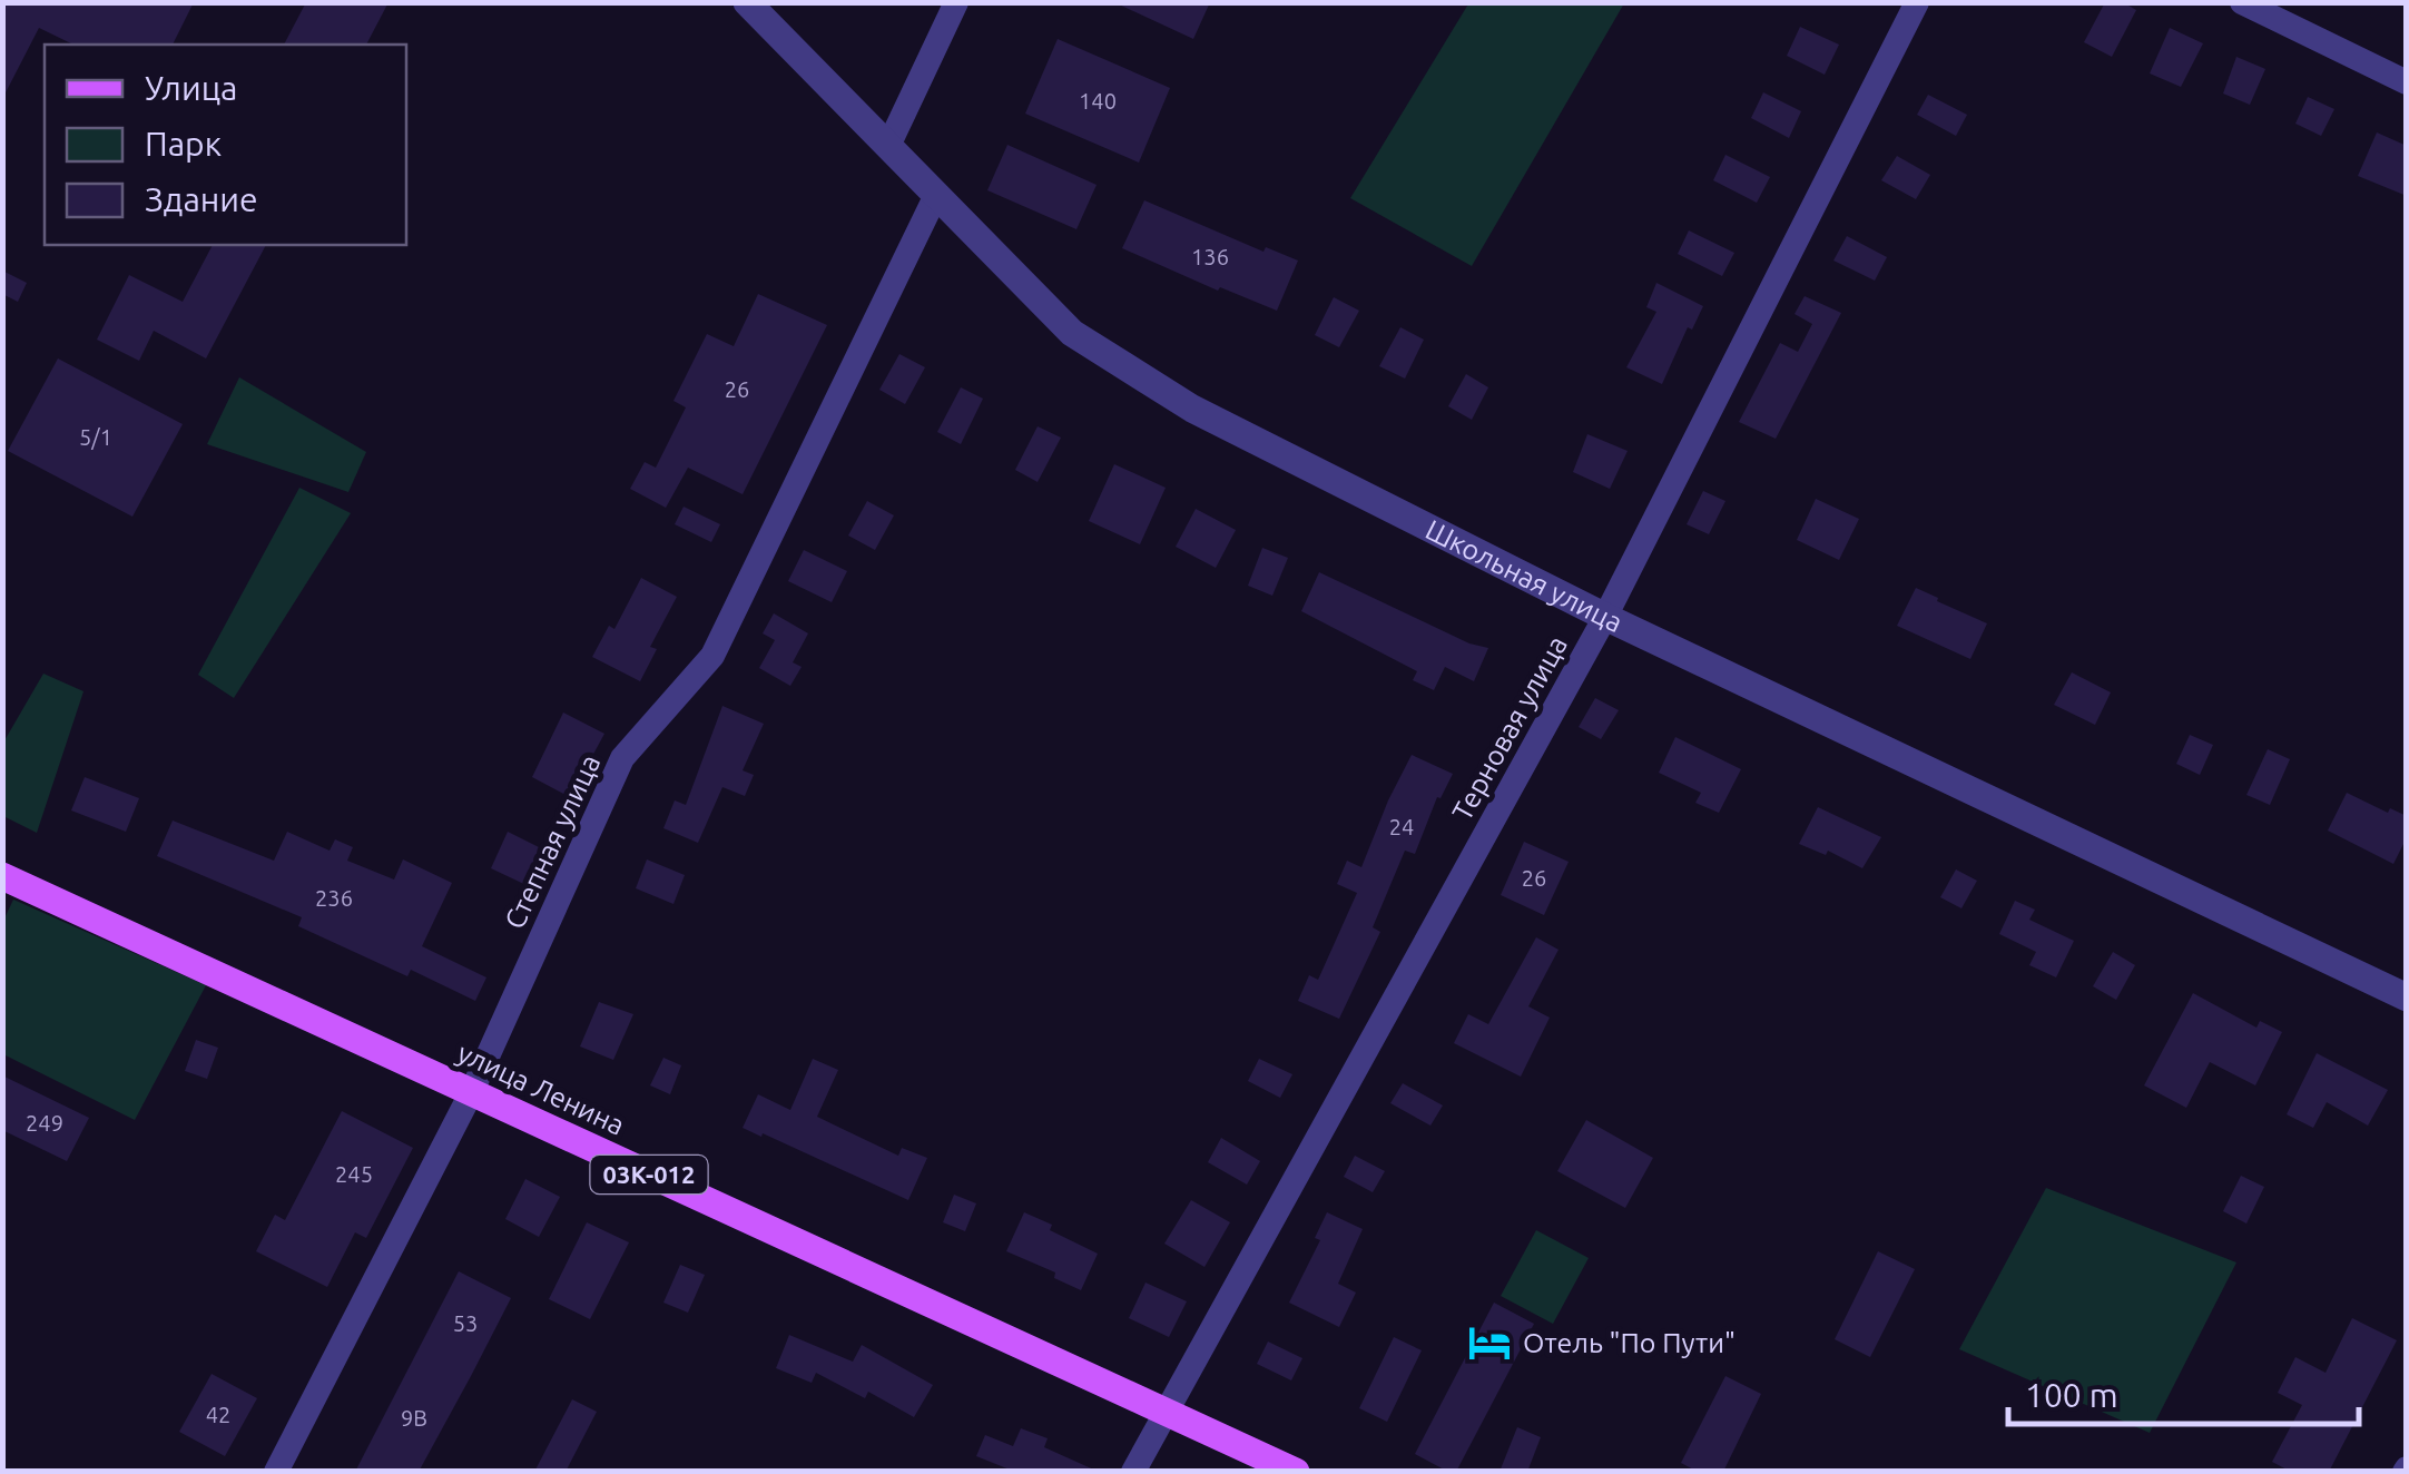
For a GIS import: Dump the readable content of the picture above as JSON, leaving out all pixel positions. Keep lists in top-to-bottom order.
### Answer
{
  "streets": {
    "main road": ["улица Ленина", "03К-012"],
    "street": ["Школьная улица", "Терновая улица", "Степная улица"]
  },
  "crossings": [
    ["Школьная улица", "Терновая улица"],
    ["Школьная улица", "Степная улица"],
    ["Терновая улица", "улица Ленина"],
    ["Степная улица", "улица Ленина"]
  ],
  "places": {
    "hotel": ["Отель \"По Пути\""]
  },
  "house_numbers": [
    "140",
    "136",
    "26",
    "5/1",
    "24",
    "26",
    "236",
    "249",
    "245",
    "53",
    "42",
    "9В"
  ],
  "legend": ["Улица", "Парк", "Здание"],
  "scale_bar": "100 m"
}
